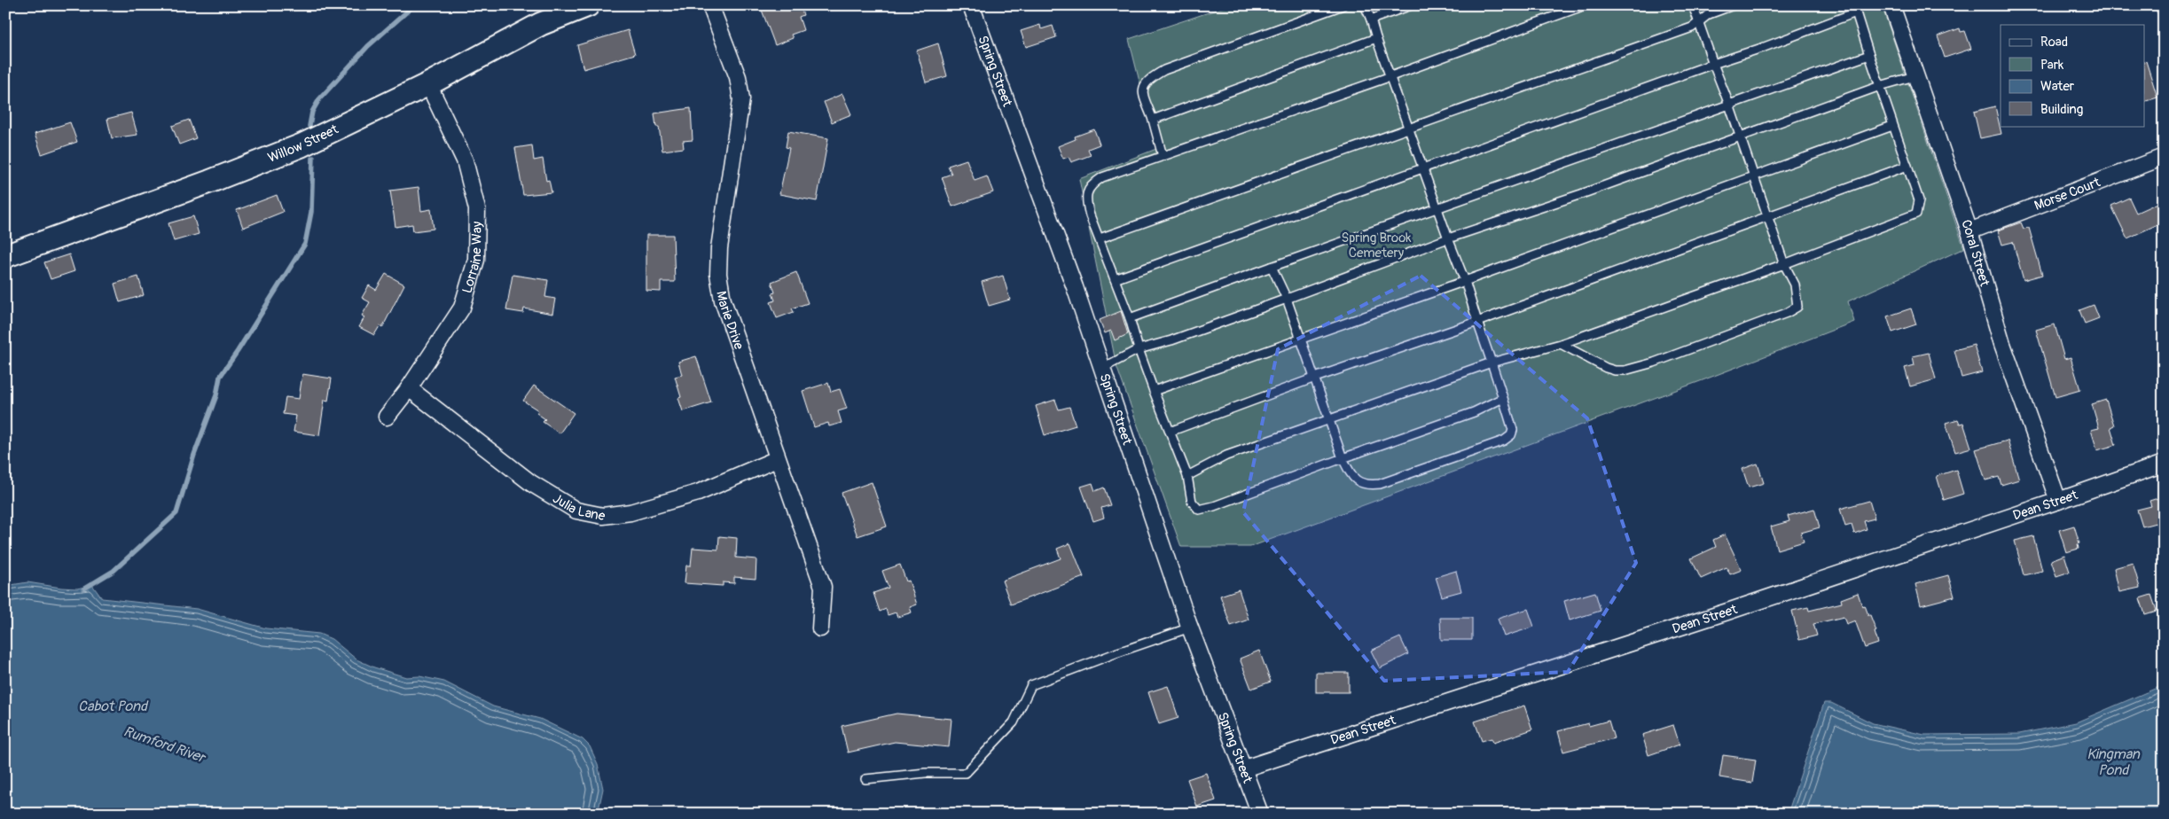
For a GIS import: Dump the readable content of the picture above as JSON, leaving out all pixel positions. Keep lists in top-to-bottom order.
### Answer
{
  "streets": {
    "street": [
      "Spring Street",
      "Willow Street",
      "Morse Court",
      "Coral Street",
      "Lorraine Way",
      "Marie Drive",
      "Julia Lane",
      "Dean Street"
    ]
  },
  "crossings": [
    ["Spring Street", "Dean Street"],
    ["Willow Street", "Lorraine Way"],
    ["Morse Court", "Coral Street"],
    ["Coral Street", "Dean Street"],
    ["Lorraine Way", "Julia Lane"],
    ["Marie Drive", "Julia Lane"]
  ],
  "water": ["Cabot Pond", "Rumford River", "Kingman Pond"],
  "parks": ["Spring Brook Cemetery"],
  "legend": [
    "Road",
    "Park",
    "Water",
    "Building"
  ]
}
